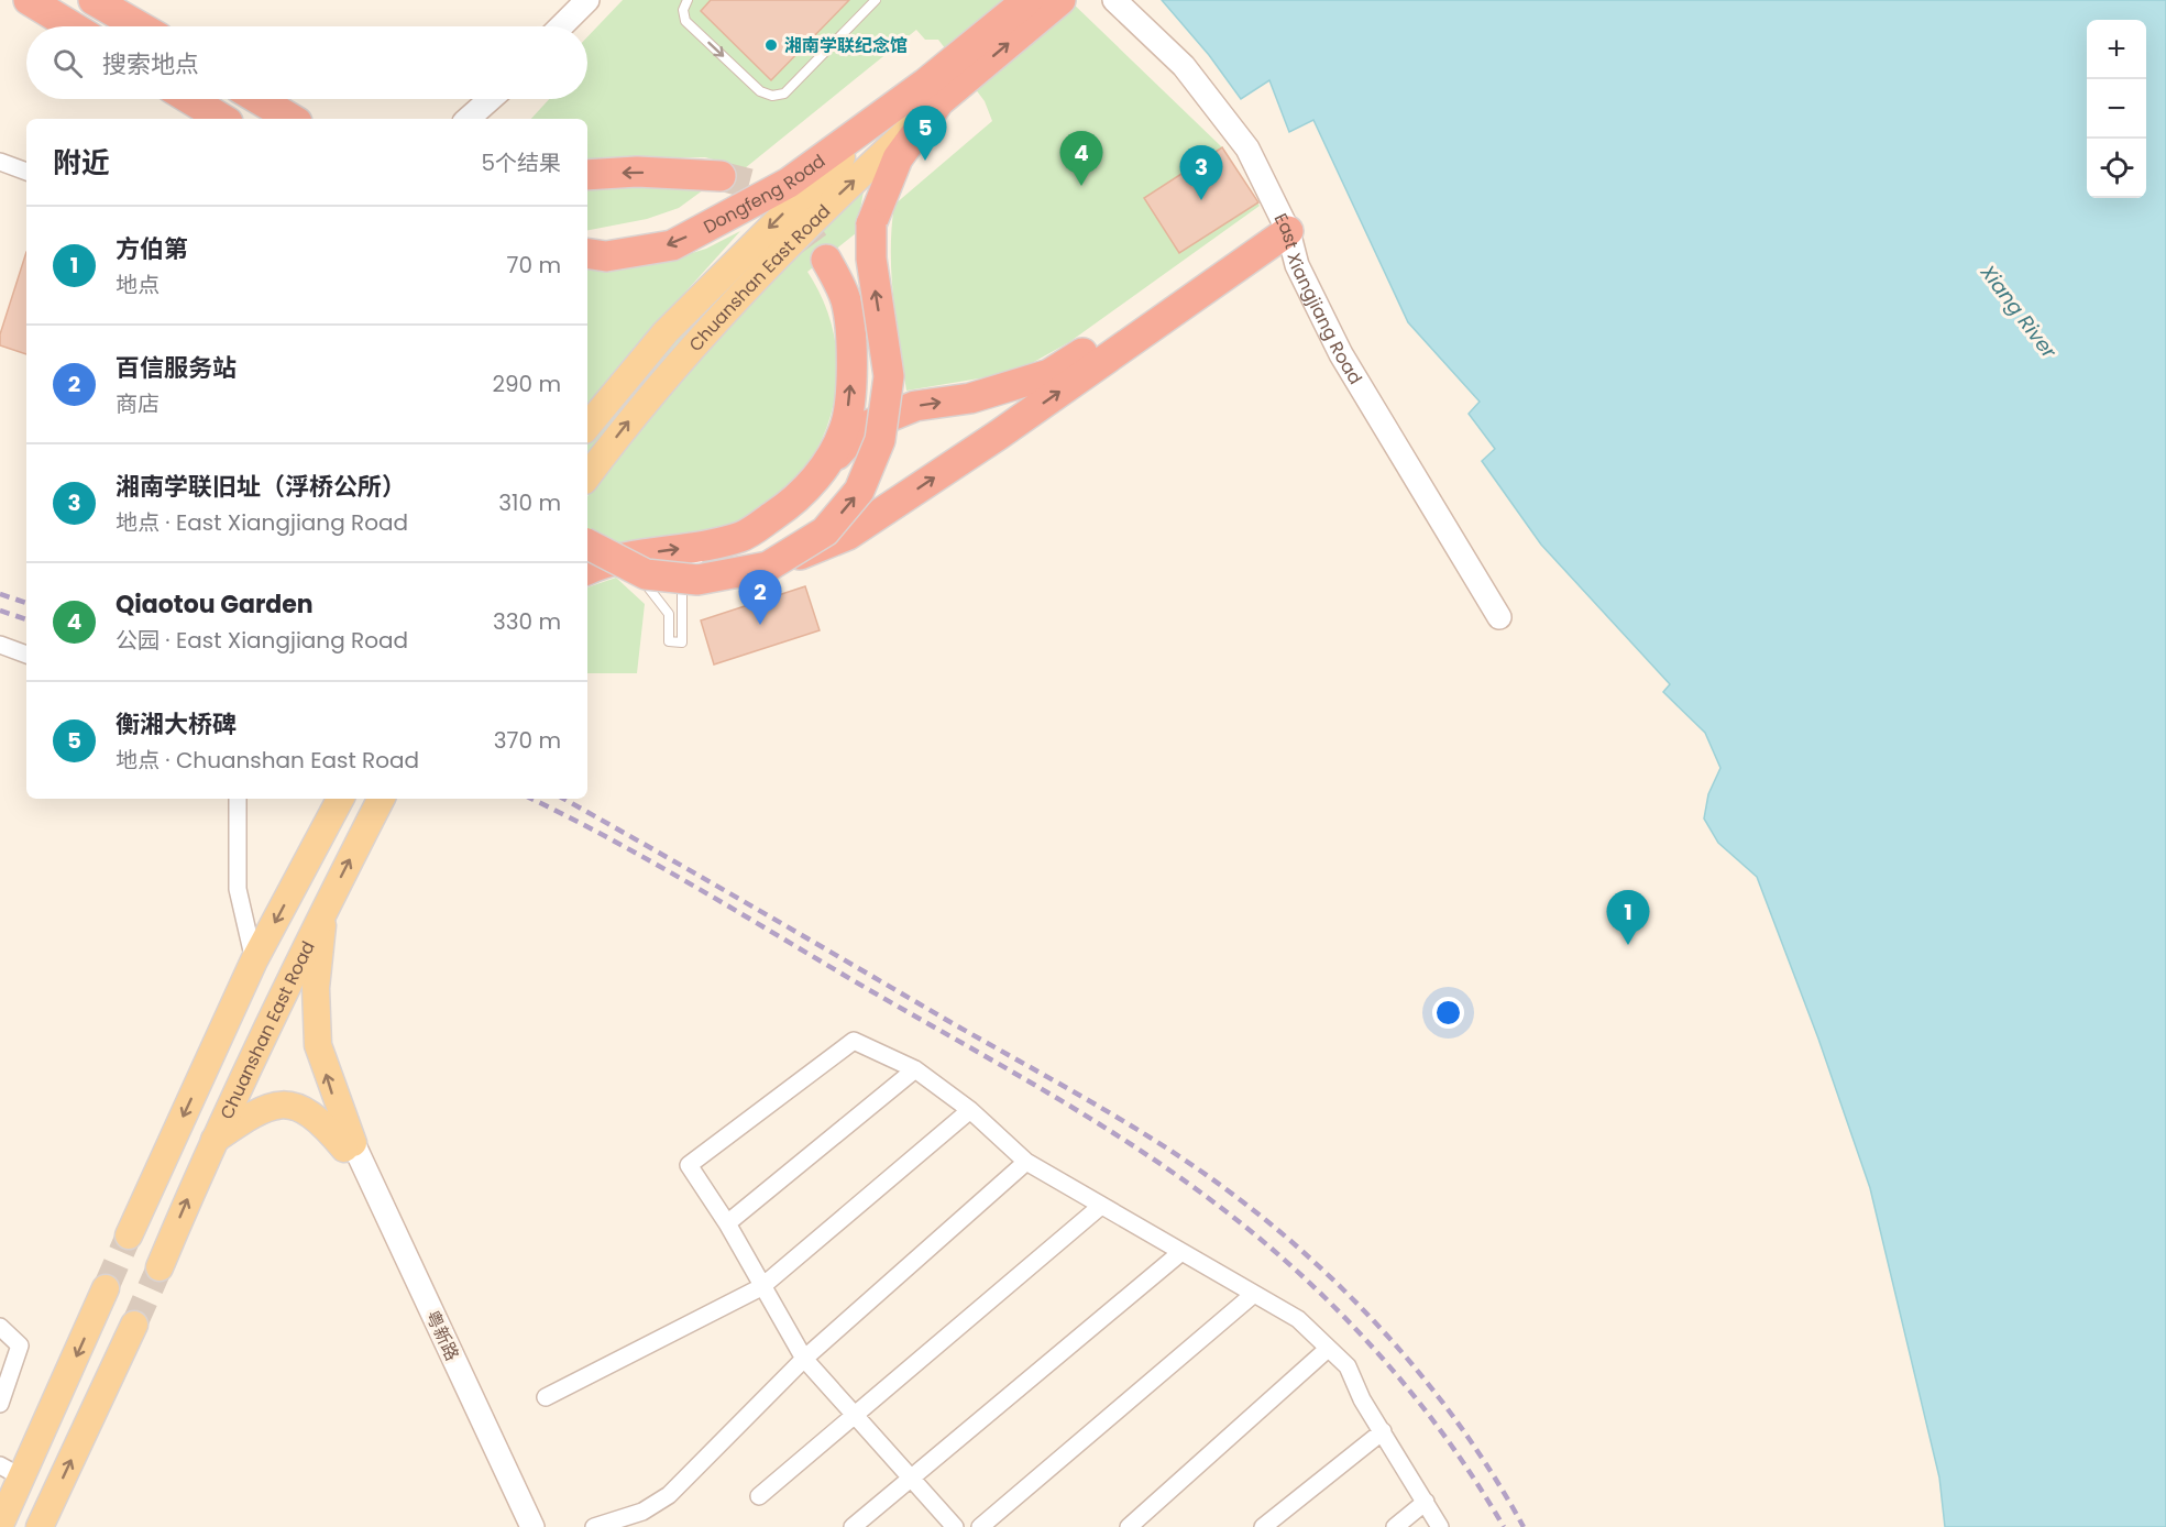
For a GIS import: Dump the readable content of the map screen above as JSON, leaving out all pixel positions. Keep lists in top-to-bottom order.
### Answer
{
  "streets": {
    "highway": ["Dongfeng Road"],
    "main road": ["Chuanshan East Road"],
    "street": ["East Xiangjiang Road", "粤新路"]
  },
  "crossings": [
    ["Dongfeng Road", "Chuanshan East Road"]
  ],
  "water": ["Xiang River"],
  "places": ["湘南学联纪念馆"],
  "page": {
    "map_buttons": ["+", "−"],
    "search": "搜索地点",
    "pins": [
      "5",
      "4",
      "3",
      "2",
      "1"
    ],
    "heading": ["附近", "5个结果"],
    "list": [
      {
        "mark": "1",
        "name": "方伯第",
        "note": "地点",
        "value": "70 m"
      },
      {
        "mark": "2",
        "name": "百信服务站",
        "note": "商店",
        "value": "290 m"
      },
      {
        "mark": "3",
        "name": "湘南学联旧址（浮桥公所）",
        "note": "地点 · East Xiangjiang Road",
        "value": "310 m"
      },
      {
        "mark": "4",
        "name": "Qiaotou Garden",
        "note": "公园 · East Xiangjiang Road",
        "value": "330 m"
      },
      {
        "mark": "5",
        "name": "衡湘大桥碑",
        "note": "地点 · Chuanshan East Road",
        "value": "370 m"
      }
    ]
  }
}
